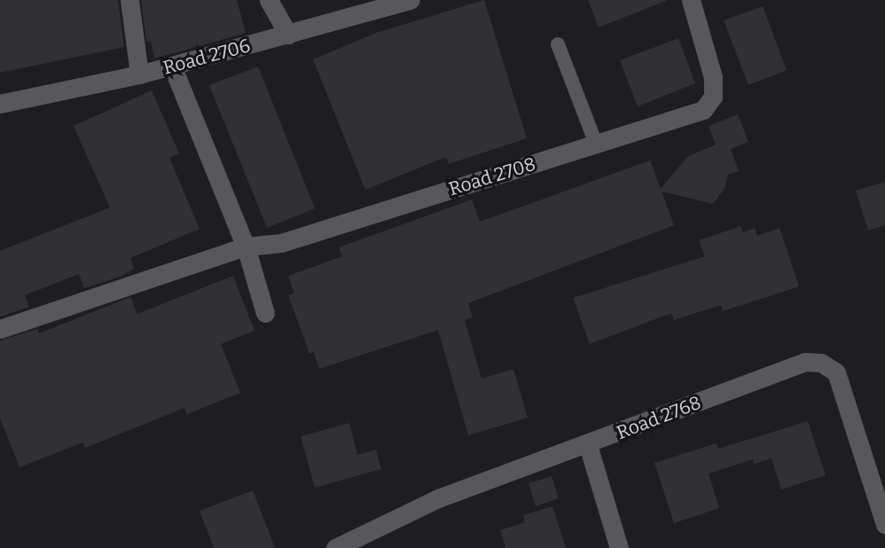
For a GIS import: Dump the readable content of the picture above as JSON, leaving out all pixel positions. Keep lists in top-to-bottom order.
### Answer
{
  "streets": {
    "street": ["Road 2706", "Road 2708", "Road 2768"]
  }
}
